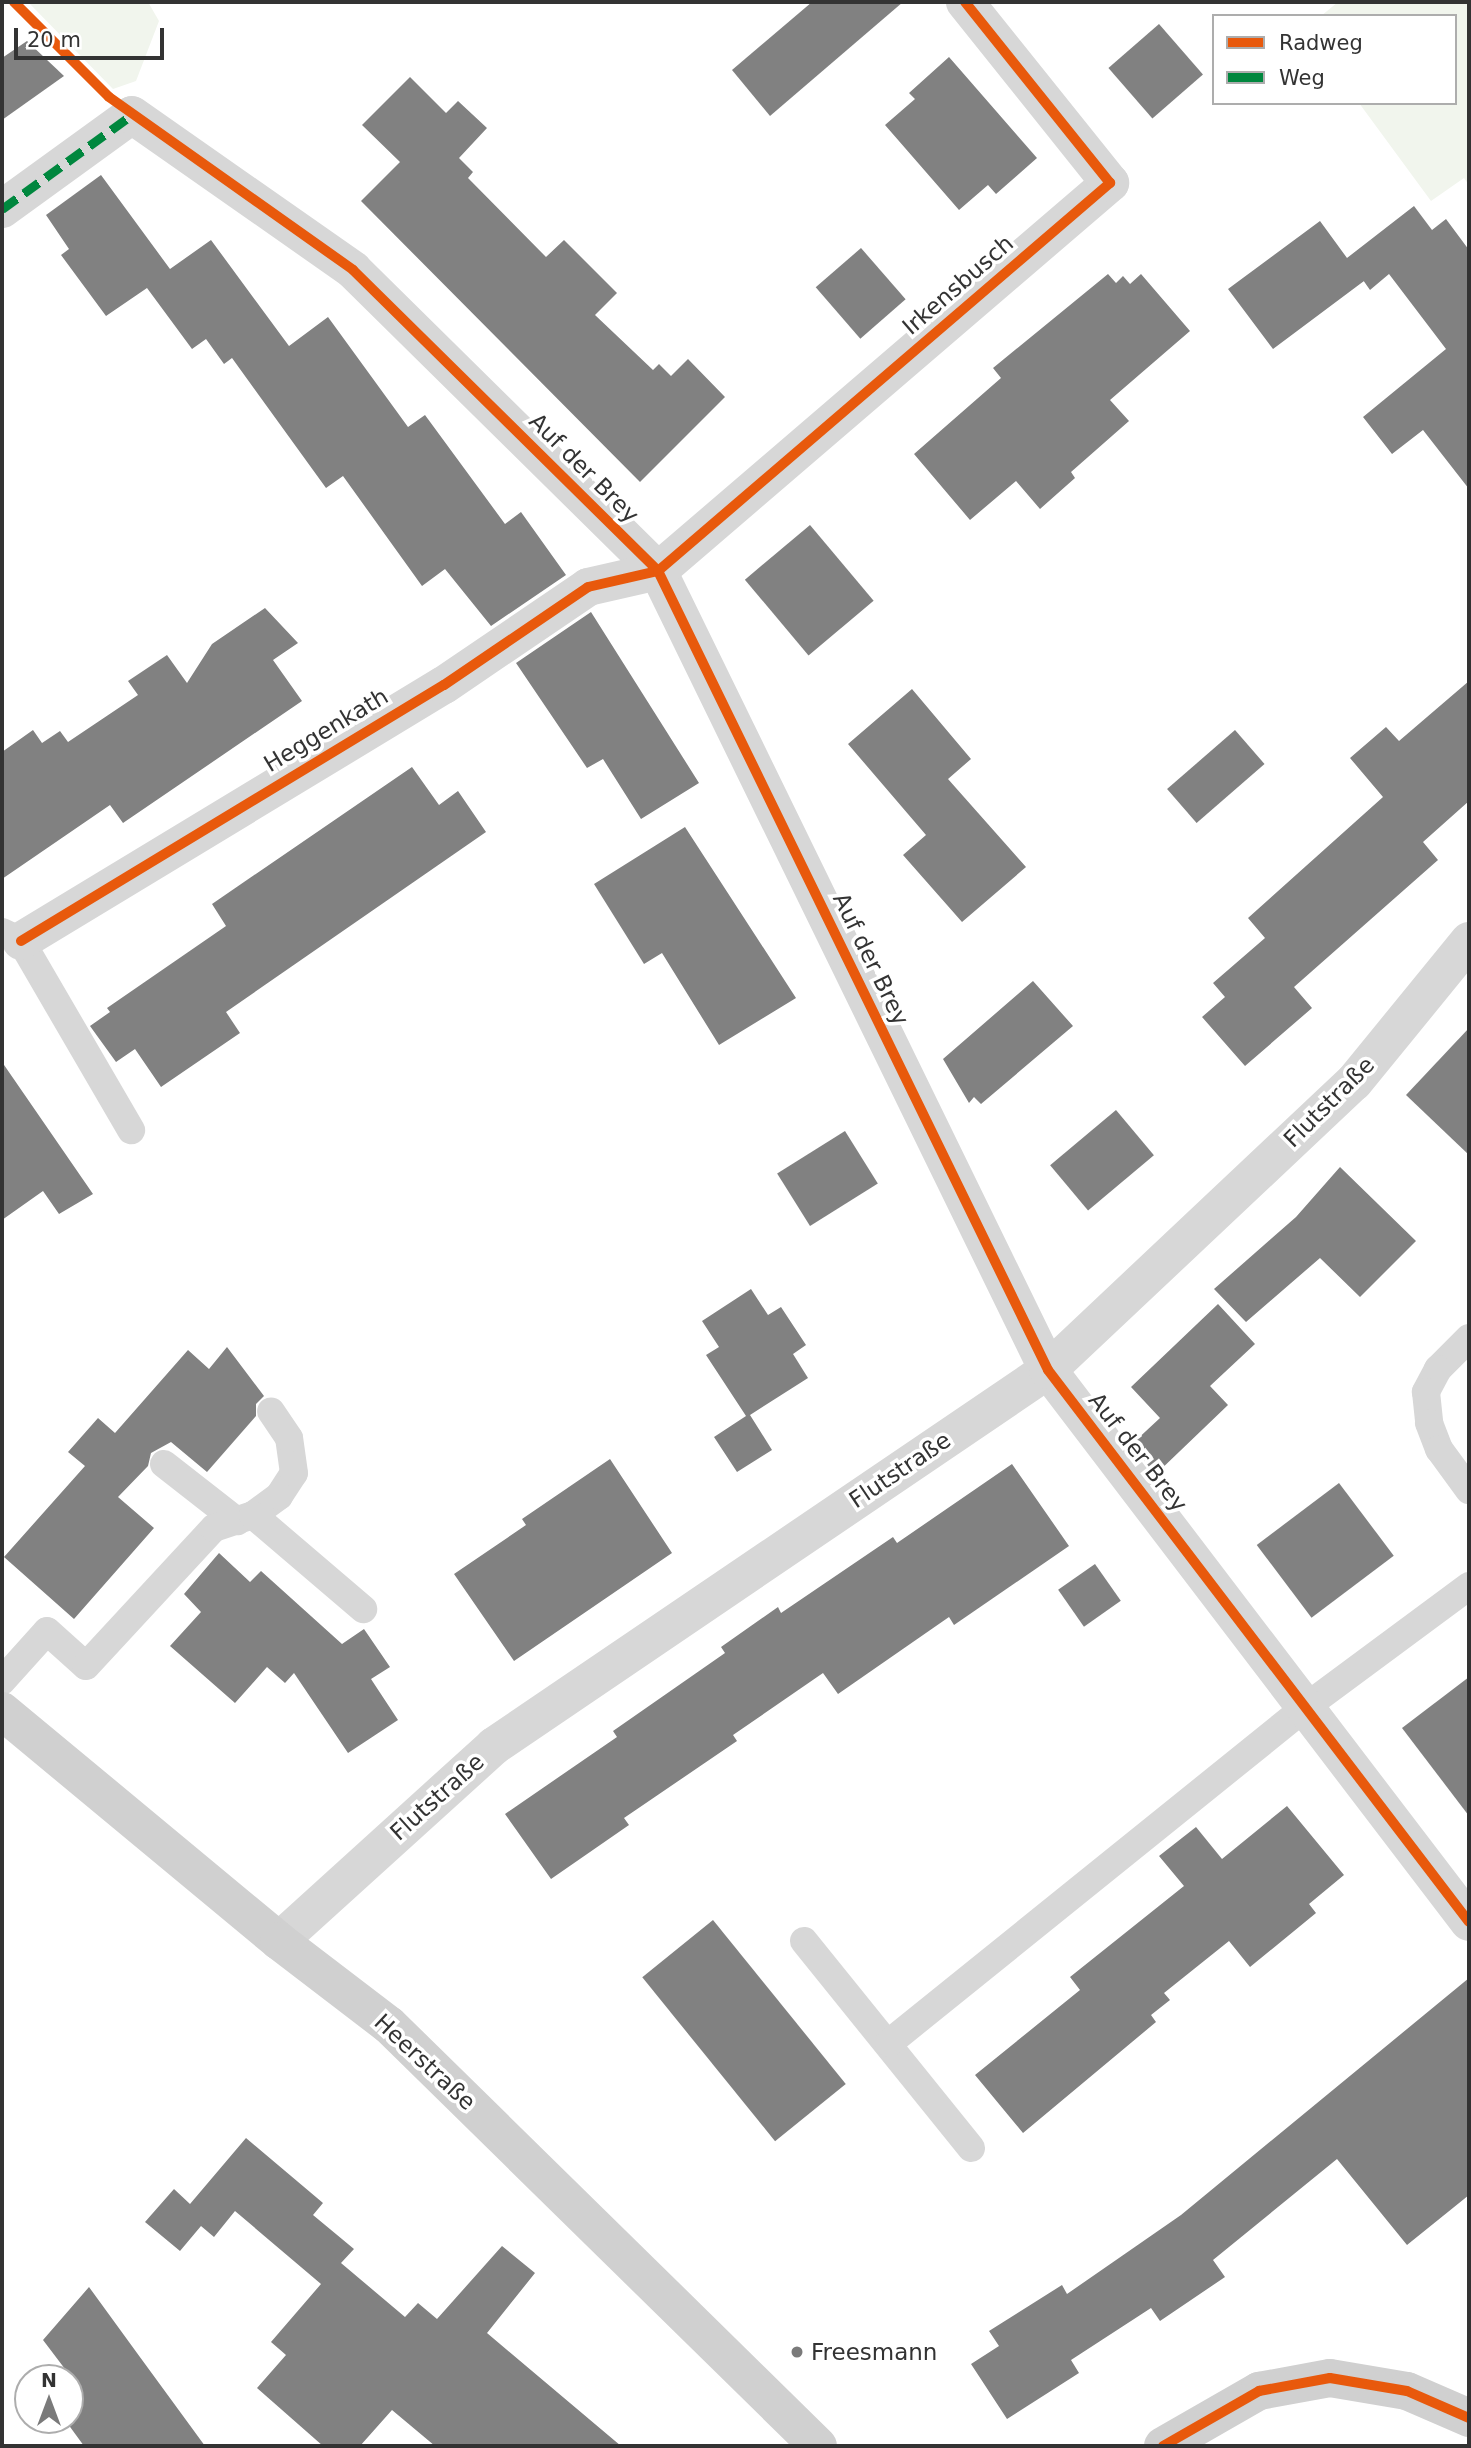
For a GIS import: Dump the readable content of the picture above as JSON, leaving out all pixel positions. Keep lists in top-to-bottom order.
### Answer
{
  "streets": {
    "main road": ["Heerstraße"],
    "street": [
      "Irkensbusch",
      "Auf der Brey",
      "Heggenkath",
      "Flutstraße"
    ]
  },
  "crossings": [
    ["Irkensbusch", "Auf der Brey"],
    ["Irkensbusch", "Heggenkath"],
    ["Auf der Brey", "Heggenkath"],
    ["Auf der Brey", "Flutstraße"],
    ["Flutstraße", "Heerstraße"]
  ],
  "places": ["Freesmann"],
  "legend": ["Radweg", "Weg"],
  "scale_bar": "20 m",
  "north": "top"
}
